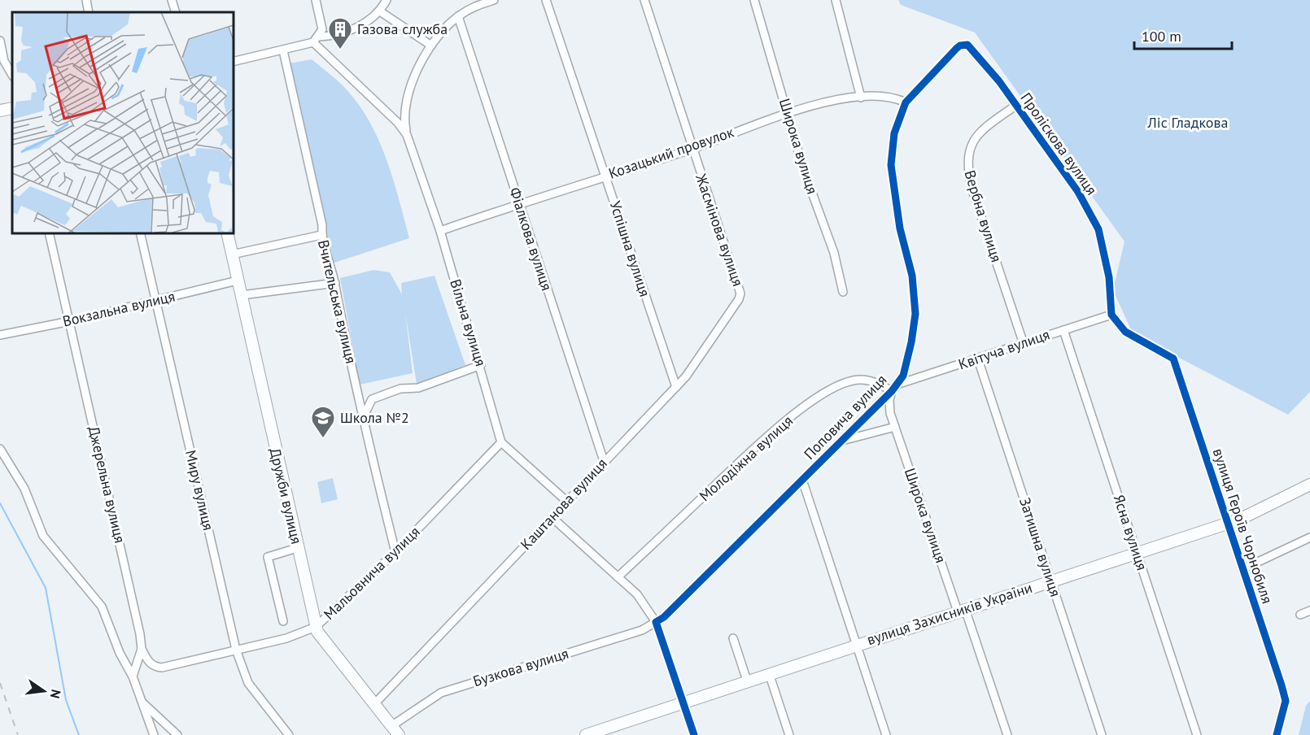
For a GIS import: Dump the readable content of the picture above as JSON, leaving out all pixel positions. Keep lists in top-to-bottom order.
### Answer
{
  "streets": {
    "street": [
      "Проліскова вулиця",
      "Широка вулиця",
      "Козацький провулок",
      "Вербна вулиця",
      "Жасмінова вулиця",
      "Фіалкова вулиця",
      "Успішна вулиця",
      "Вчительська вулиця",
      "Вокзальна вулиця",
      "Вільна вулиця",
      "Квітуча вулиця",
      "Поповича вулиця",
      "Молодіжна вулиця",
      "Джерельна вулиця",
      "Миру вулиця",
      "Дружби вулиця",
      "Каштанова вулиця",
      "вулиця Героїв Чорнобиля",
      "Ясна вулиця",
      "Затишна вулиця",
      "Мальовнича вулиця",
      "вулиця Захисників України",
      "Бузкова вулиця"
    ]
  },
  "crossings": [
    ["Проліскова вулиця", "Вербна вулиця"],
    ["Проліскова вулиця", "Квітуча вулиця"],
    ["Проліскова вулиця", "Поповича вулиця"],
    ["Проліскова вулиця", "вулиця Героїв Чорнобиля"],
    ["Широка вулиця", "Козацький провулок"],
    ["Широка вулиця", "Квітуча вулиця"],
    ["Широка вулиця", "Поповича вулиця"],
    ["Широка вулиця", "Молодіжна вулиця"],
    ["Широка вулиця", "вулиця Захисників України"],
    ["Козацький провулок", "Жасмінова вулиця"],
    ["Козацький провулок", "Фіалкова вулиця"],
    ["Козацький провулок", "Успішна вулиця"],
    ["Козацький провулок", "Вільна вулиця"],
    ["Козацький провулок", "Поповича вулиця"],
    ["Вербна вулиця", "Квітуча вулиця"],
    ["Жасмінова вулиця", "Каштанова вулиця"],
    ["Фіалкова вулиця", "Каштанова вулиця"],
    ["Успішна вулиця", "Каштанова вулиця"],
    ["Вчительська вулиця", "Мальовнича вулиця"],
    ["Вокзальна вулиця", "Джерельна вулиця"],
    ["Вокзальна вулиця", "Миру вулиця"],
    ["Вокзальна вулиця", "Дружби вулиця"],
    ["Вільна вулиця", "Мальовнича вулиця"],
    ["Квітуча вулиця", "Поповича вулиця"],
    ["Квітуча вулиця", "Молодіжна вулиця"],
    ["Квітуча вулиця", "вулиця Героїв Чорнобиля"],
    ["Квітуча вулиця", "Ясна вулиця"],
    ["Квітуча вулиця", "Затишна вулиця"],
    ["Поповича вулиця", "Молодіжна вулиця"],
    ["Поповича вулиця", "Бузкова вулиця"],
    ["Джерельна вулиця", "Мальовнича вулиця"],
    ["Миру вулиця", "Мальовнича вулиця"],
    ["Дружби вулиця", "Каштанова вулиця"],
    ["Дружби вулиця", "Мальовнича вулиця"],
    ["Дружби вулиця", "Бузкова вулиця"],
    ["вулиця Героїв Чорнобиля", "вулиця Захисників України"],
    ["Ясна вулиця", "вулиця Захисників України"],
    ["Затишна вулиця", "вулиця Захисників України"]
  ],
  "parks": ["Ліс Гладкова"],
  "places": {
    "building": ["Газова служба"],
    "school or university": ["Школа №2"]
  },
  "scale_bar": "100 m",
  "north": "right"
}
